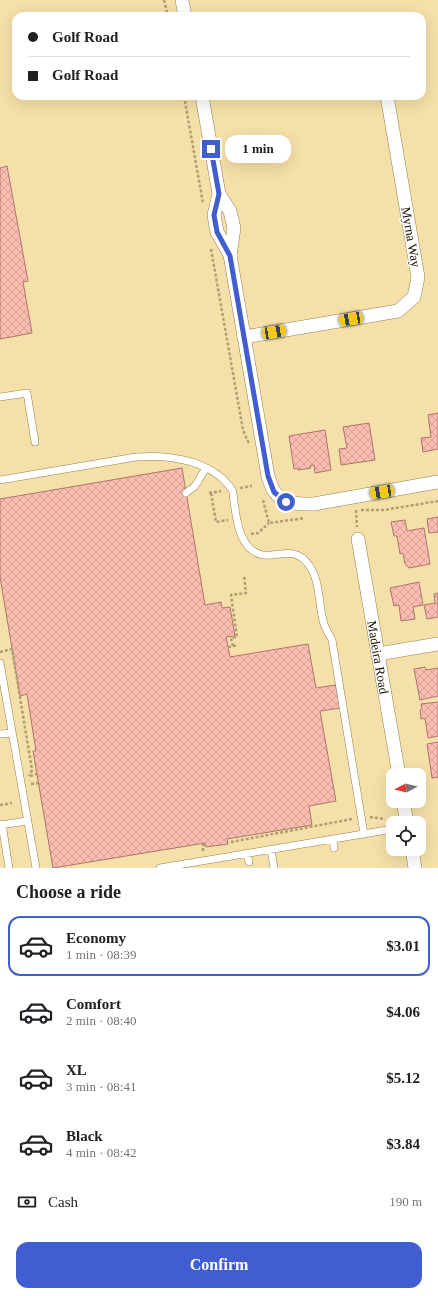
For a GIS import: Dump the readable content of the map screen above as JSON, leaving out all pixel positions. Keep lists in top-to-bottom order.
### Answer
{
  "streets": {
    "street": ["Myrna Way", "Madeira Road"]
  },
  "north": "left",
  "page": {
    "banner": ["Golf Road", "Golf Road"],
    "bubble": "1 min",
    "heading": "Choose a ride",
    "list": [
      {
        "name": "Economy",
        "note": "1 min · 08:39",
        "value": "$3.01"
      },
      {
        "name": "Comfort",
        "note": "2 min · 08:40",
        "value": "$4.06"
      },
      {
        "name": "XL",
        "note": "3 min · 08:41",
        "value": "$5.12"
      },
      {
        "name": "Black",
        "note": "4 min · 08:42",
        "value": "$3.84"
      }
    ],
    "pay": ["Cash", "190 m"],
    "buttons": "Confirm"
  }
}
